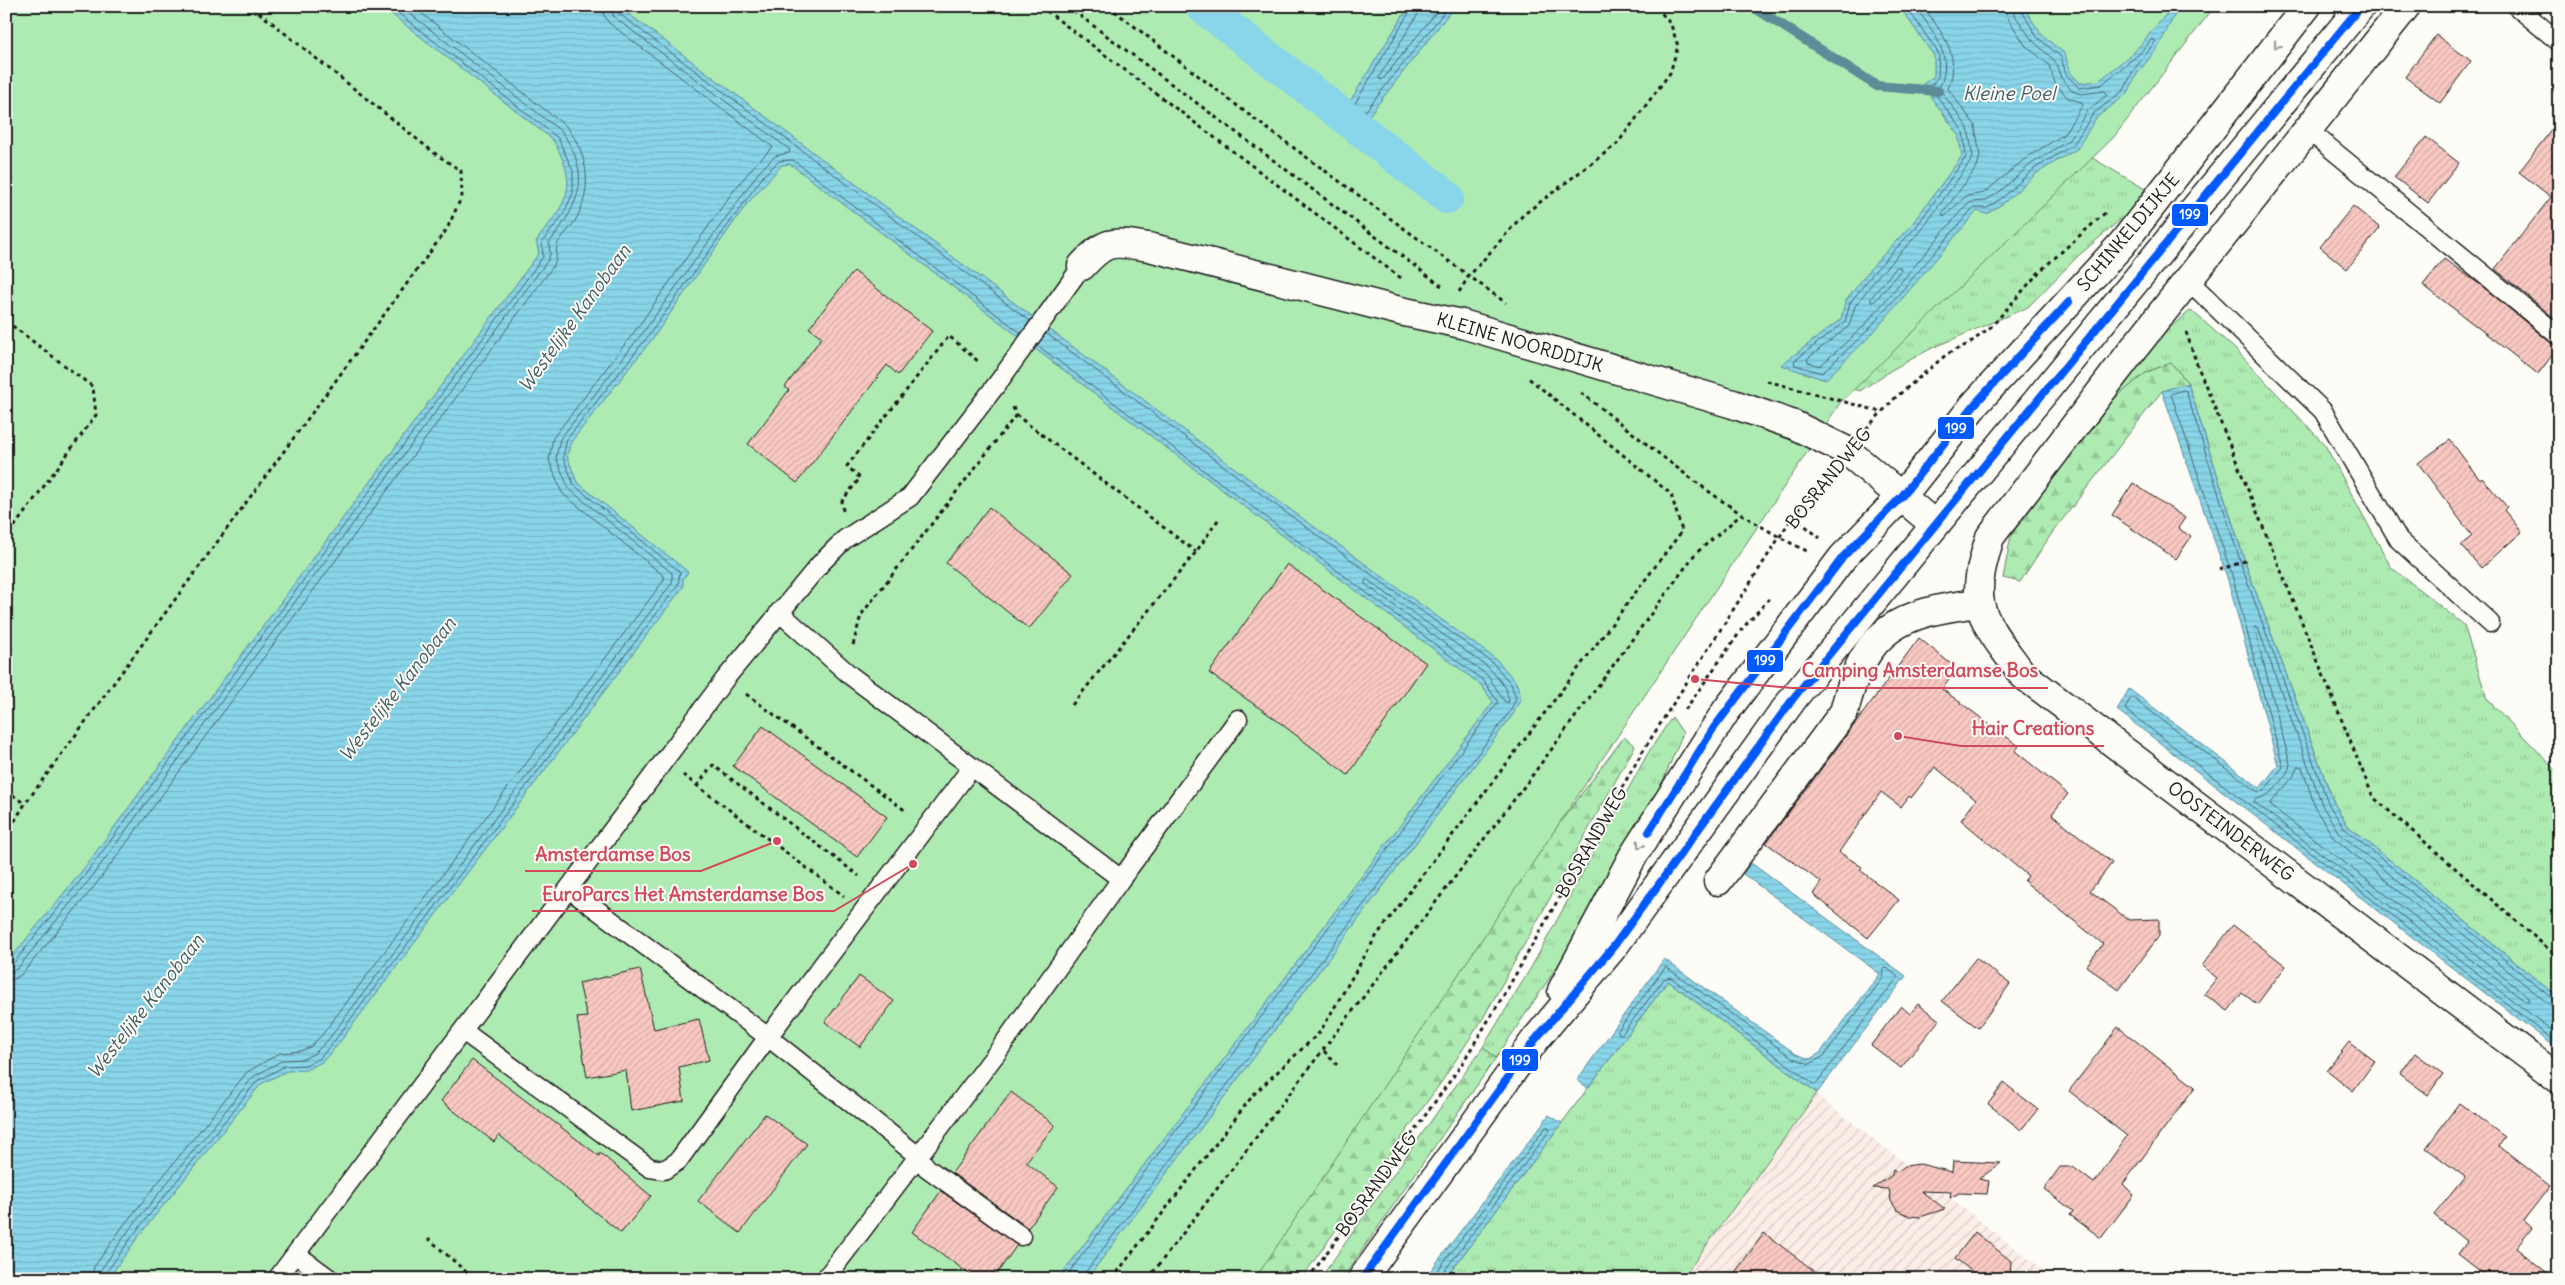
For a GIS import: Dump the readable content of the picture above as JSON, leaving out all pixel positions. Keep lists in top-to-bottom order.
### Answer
{
  "streets": {
    "main road": ["SCHINKELDIJKJE", "KLEINE NOORDDIJK", "OOSTEINDERWEG"],
    "path": ["BOSRANDWEG"]
  },
  "crossings": [
    ["SCHINKELDIJKJE", "KLEINE NOORDDIJK"],
    ["SCHINKELDIJKJE", "BOSRANDWEG"],
    ["KLEINE NOORDDIJK", "BOSRANDWEG"]
  ],
  "water": ["Kleine Poel", "Westelijke Kanobaan"],
  "places": [
    "Camping Amsterdamse Bos",
    "Hair Creations",
    "Amsterdamse Bos",
    "EuroParcs Het Amsterdamse Bos"
  ],
  "lines": ["transit line 199"]
}
